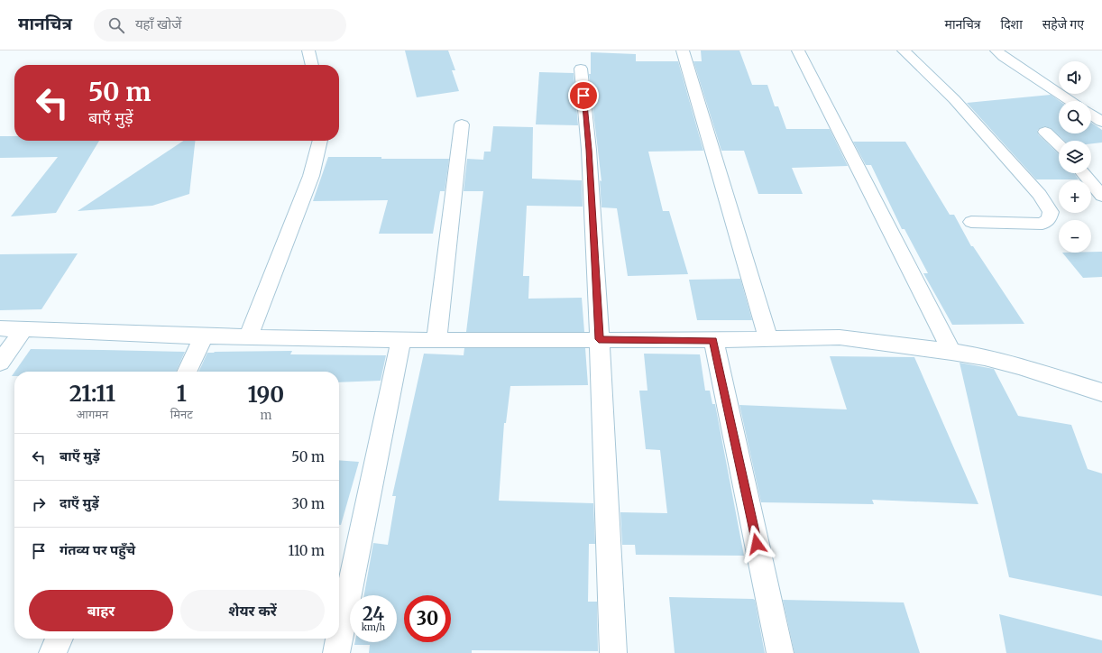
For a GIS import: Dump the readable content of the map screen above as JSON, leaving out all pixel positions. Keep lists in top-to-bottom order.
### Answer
{
  "page": {
    "header": "मानचित्र",
    "search": "यहाँ खोजें",
    "nav": ["मानचित्र", "दिशा", "सहेजे गए"],
    "map_buttons": ["+", "−"],
    "turn": ["50 m", "बाएँ मुड़ें"],
    "eta": [
      "21:11",
      "आगमन",
      "1",
      "मिनट",
      "190",
      "m"
    ],
    "list": [
      {
        "name": "बाएँ मुड़ें",
        "value": "50 m"
      },
      {
        "name": "दाएँ मुड़ें",
        "value": "30 m"
      },
      {
        "name": "गंतव्य पर पहुँचे",
        "value": "110 m"
      }
    ],
    "buttons": ["बाहर", "शेयर करें"],
    "speed": "24 km/h",
    "limit": "30"
  }
}
